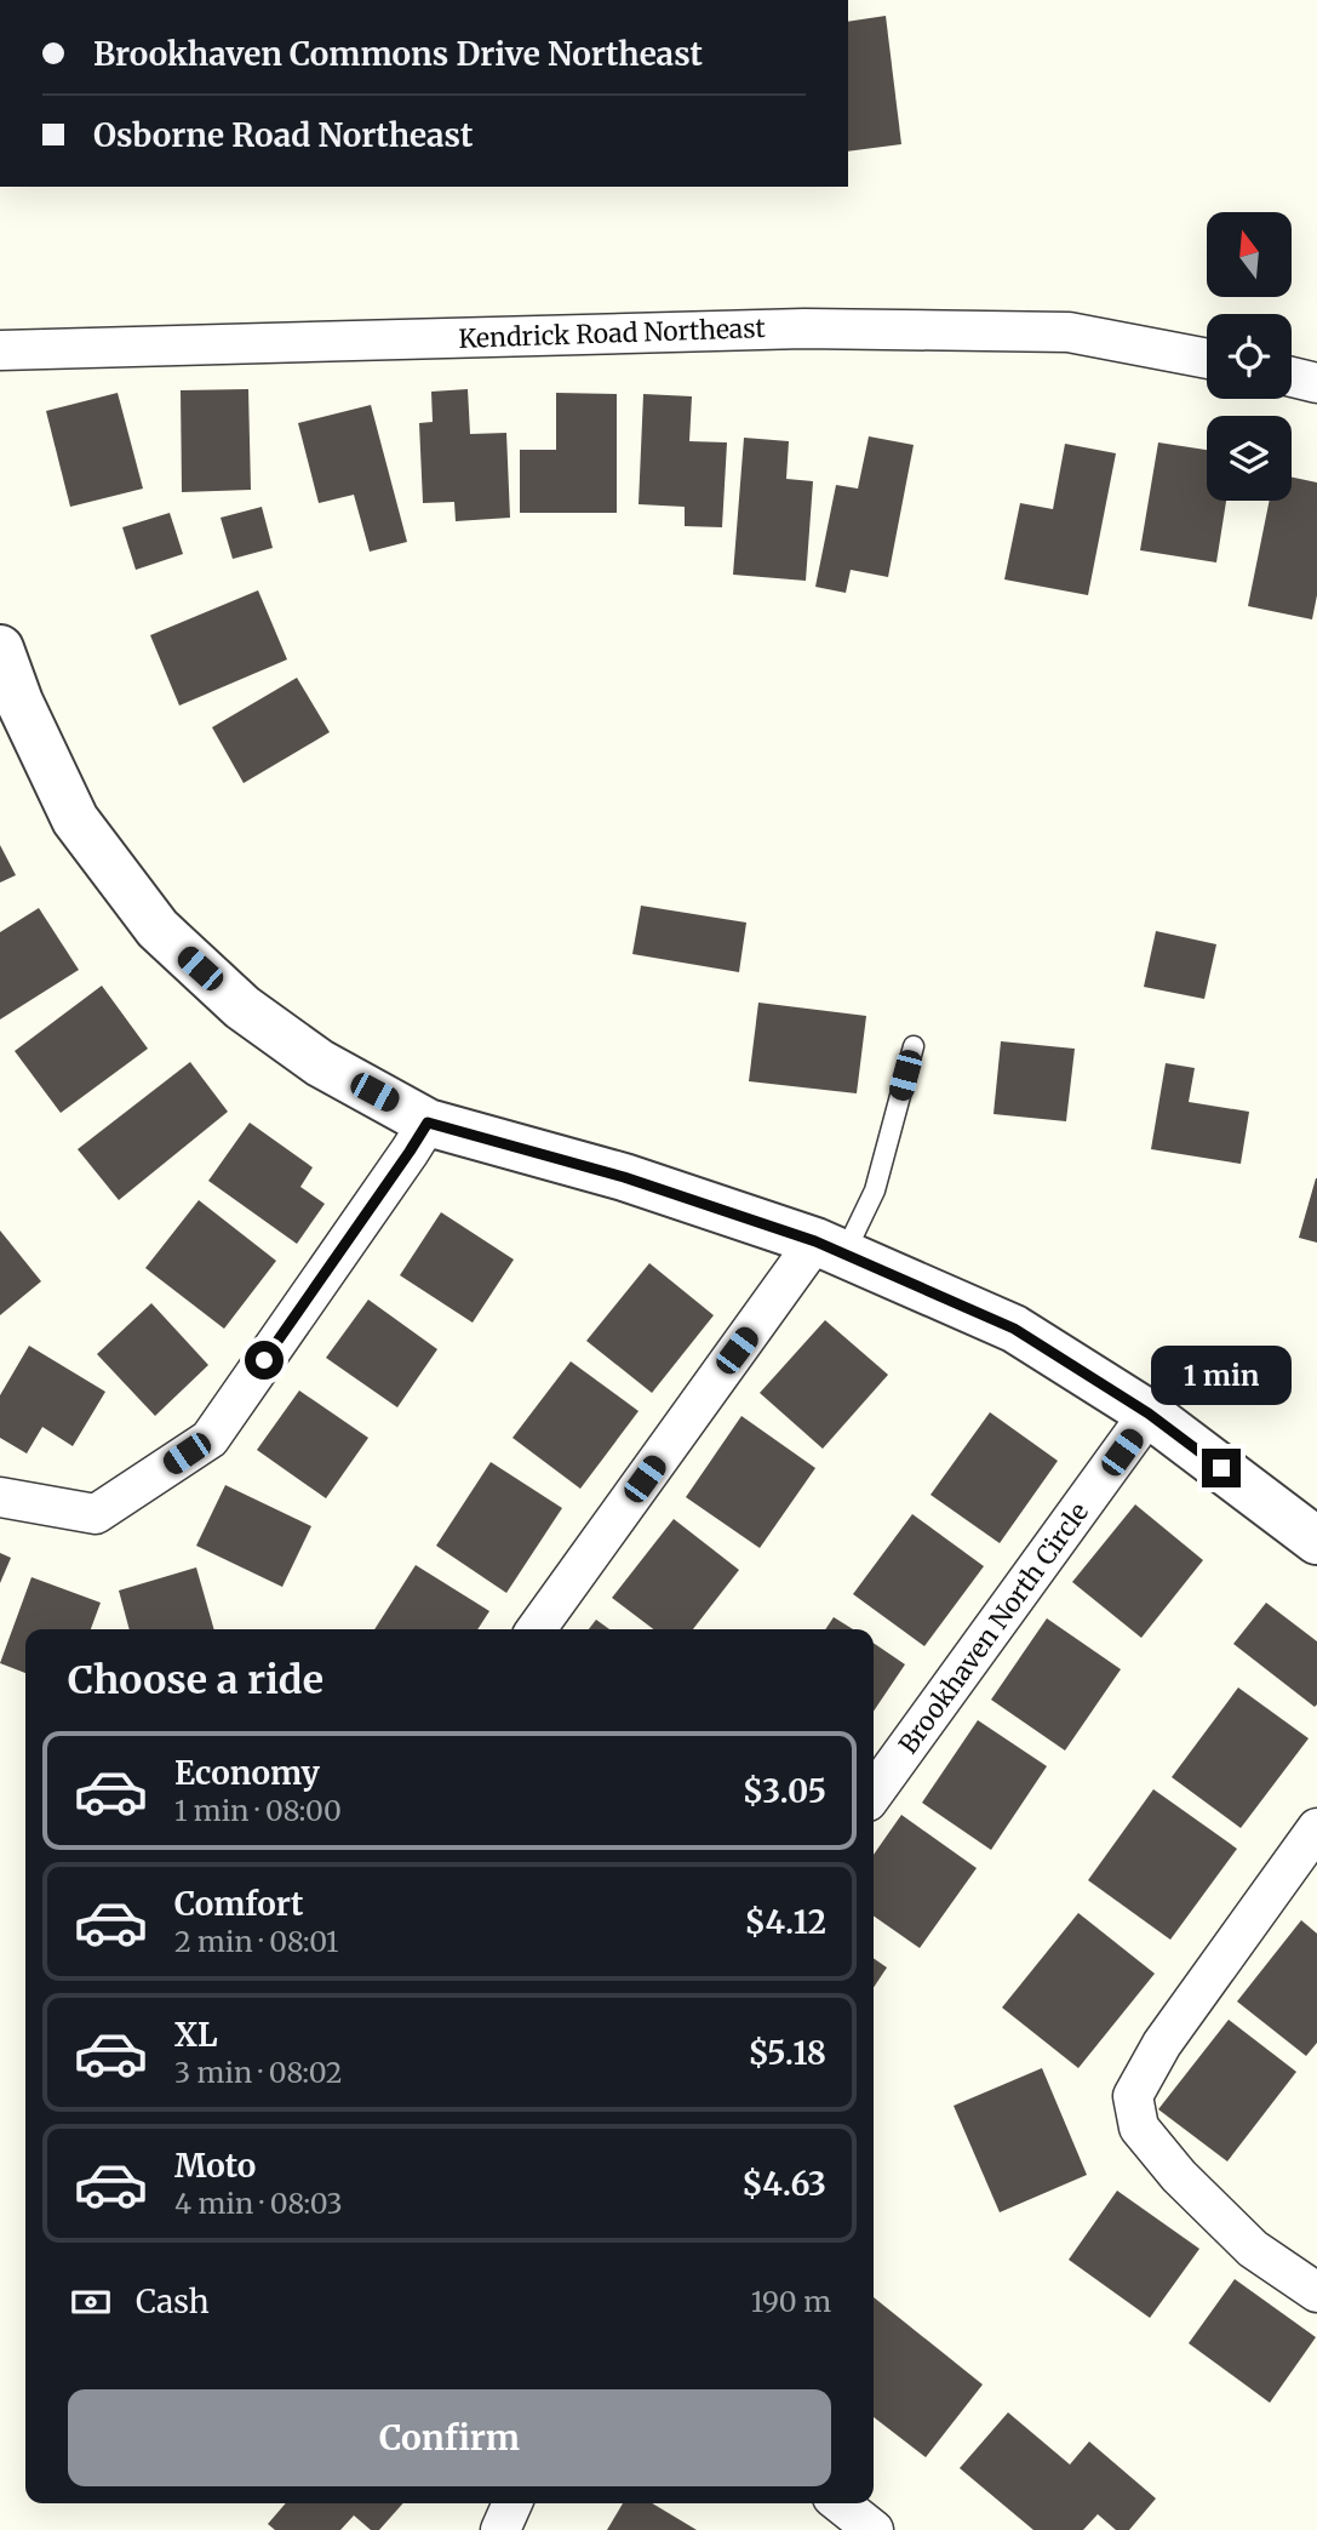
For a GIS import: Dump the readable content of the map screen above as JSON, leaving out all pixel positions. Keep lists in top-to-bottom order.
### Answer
{
  "streets": {
    "street": ["Kendrick Road Northeast", "Brookhaven North Circle"]
  },
  "north": "top",
  "page": {
    "banner": ["Brookhaven Commons Drive Northeast", "Osborne Road Northeast"],
    "bubble": "1 min",
    "heading": "Choose a ride",
    "list": [
      {
        "name": "Economy",
        "note": "1 min · 08:00",
        "value": "$3.05"
      },
      {
        "name": "Comfort",
        "note": "2 min · 08:01",
        "value": "$4.12"
      },
      {
        "name": "XL",
        "note": "3 min · 08:02",
        "value": "$5.18"
      },
      {
        "name": "Moto",
        "note": "4 min · 08:03",
        "value": "$4.63"
      }
    ],
    "pay": ["Cash", "190 m"],
    "buttons": "Confirm"
  }
}
